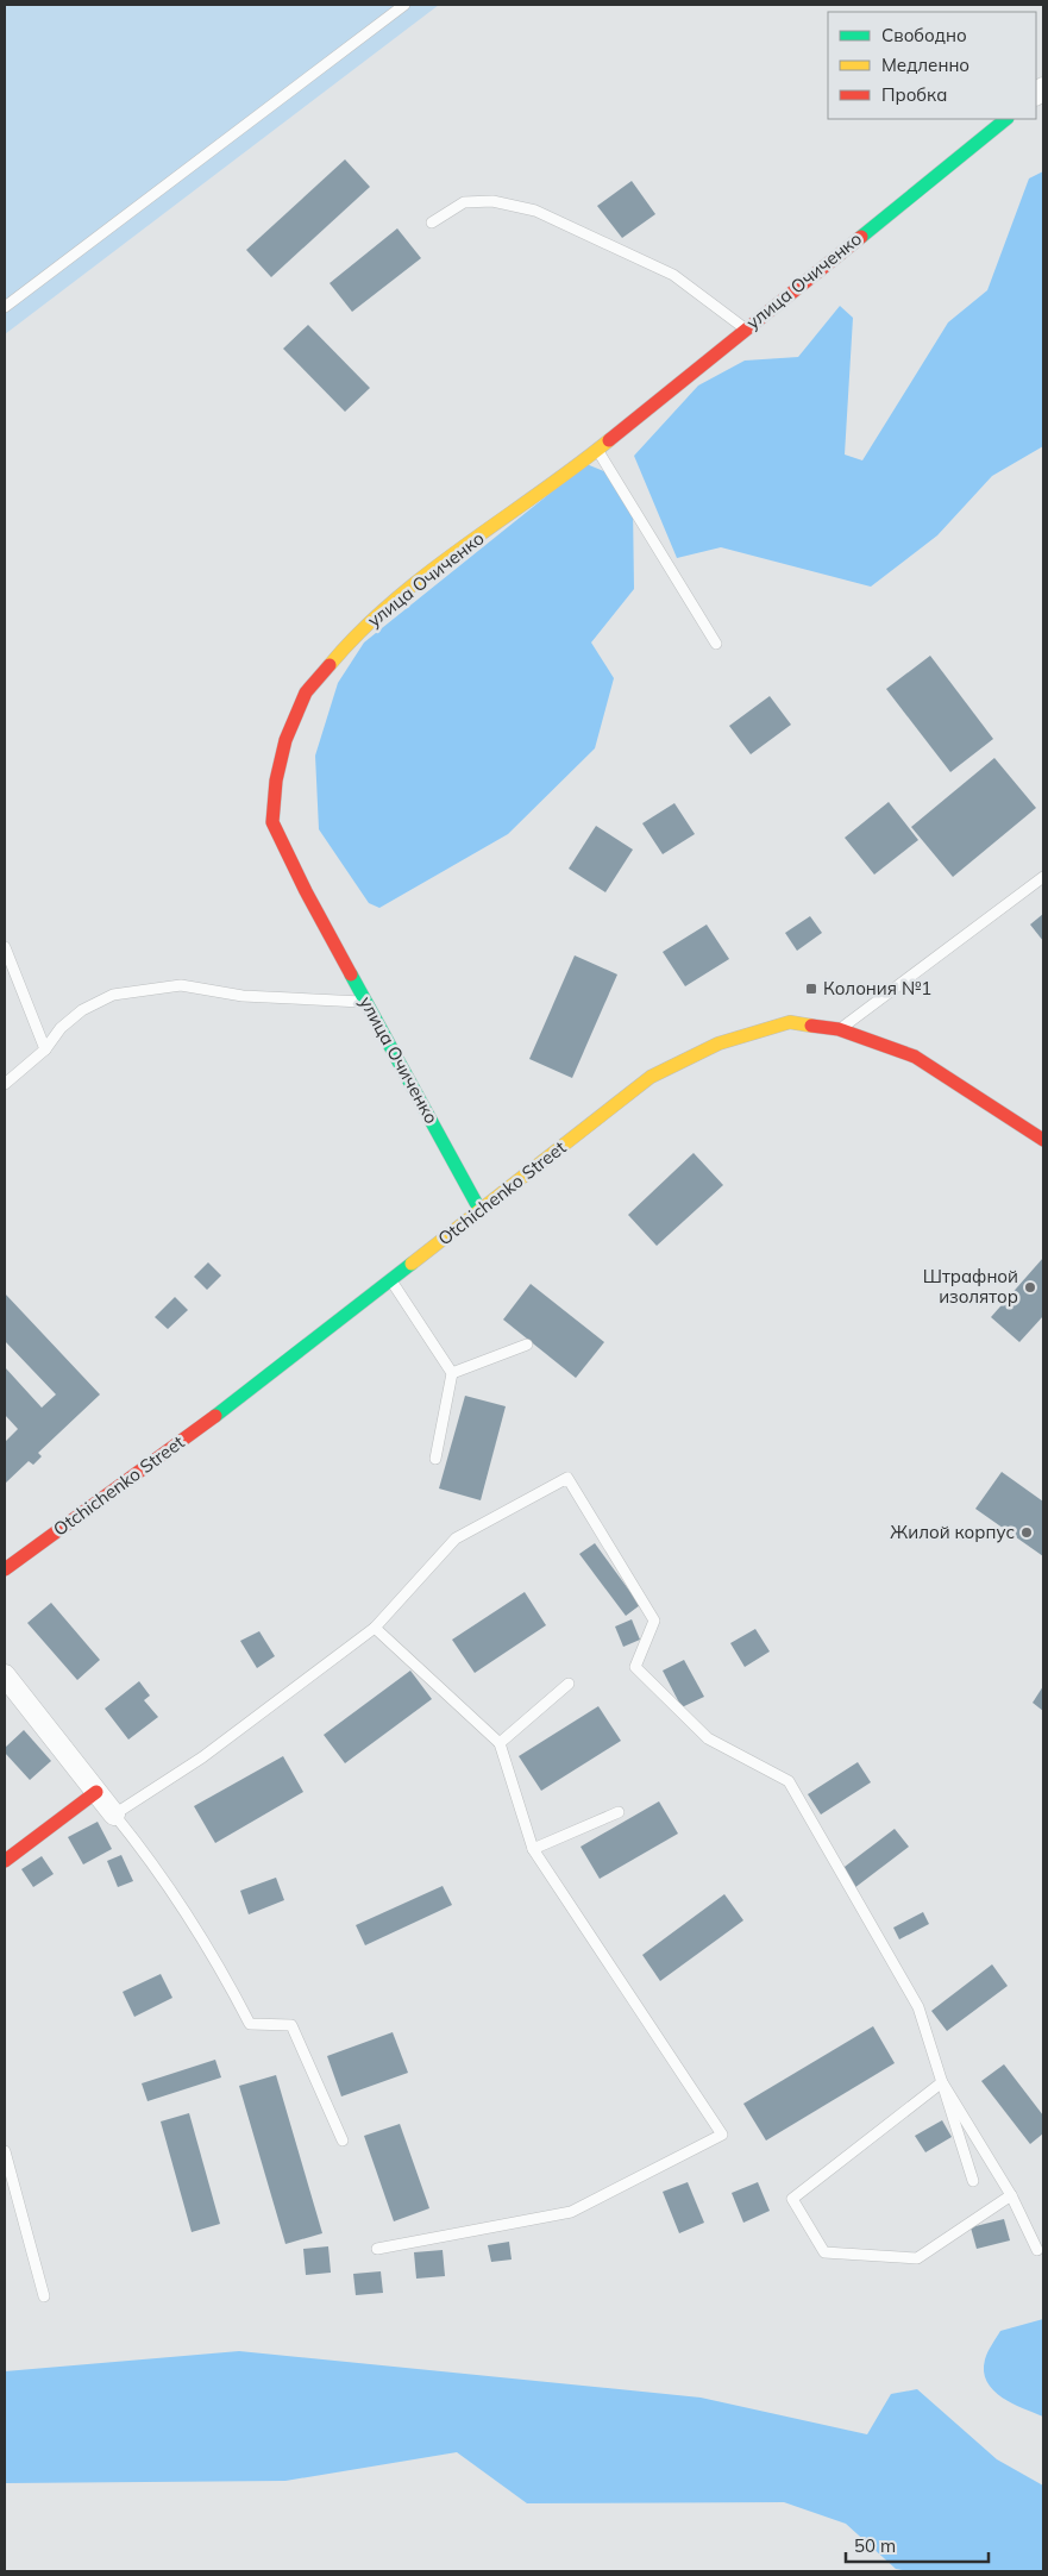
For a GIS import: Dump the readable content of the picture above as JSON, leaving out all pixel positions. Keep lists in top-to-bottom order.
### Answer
{
  "streets": {
    "street": ["улица Очиченко", "Otchichenko Street"]
  },
  "crossings": [
    ["улица Очиченко", "Otchichenko Street"]
  ],
  "places": {
    "transit": ["Колония №1"],
    "other": ["Штрафной изолятор", "Жилой корпус"]
  },
  "legend": ["Свободно", "Медленно", "Пробка"],
  "scale_bar": "50 m"
}
